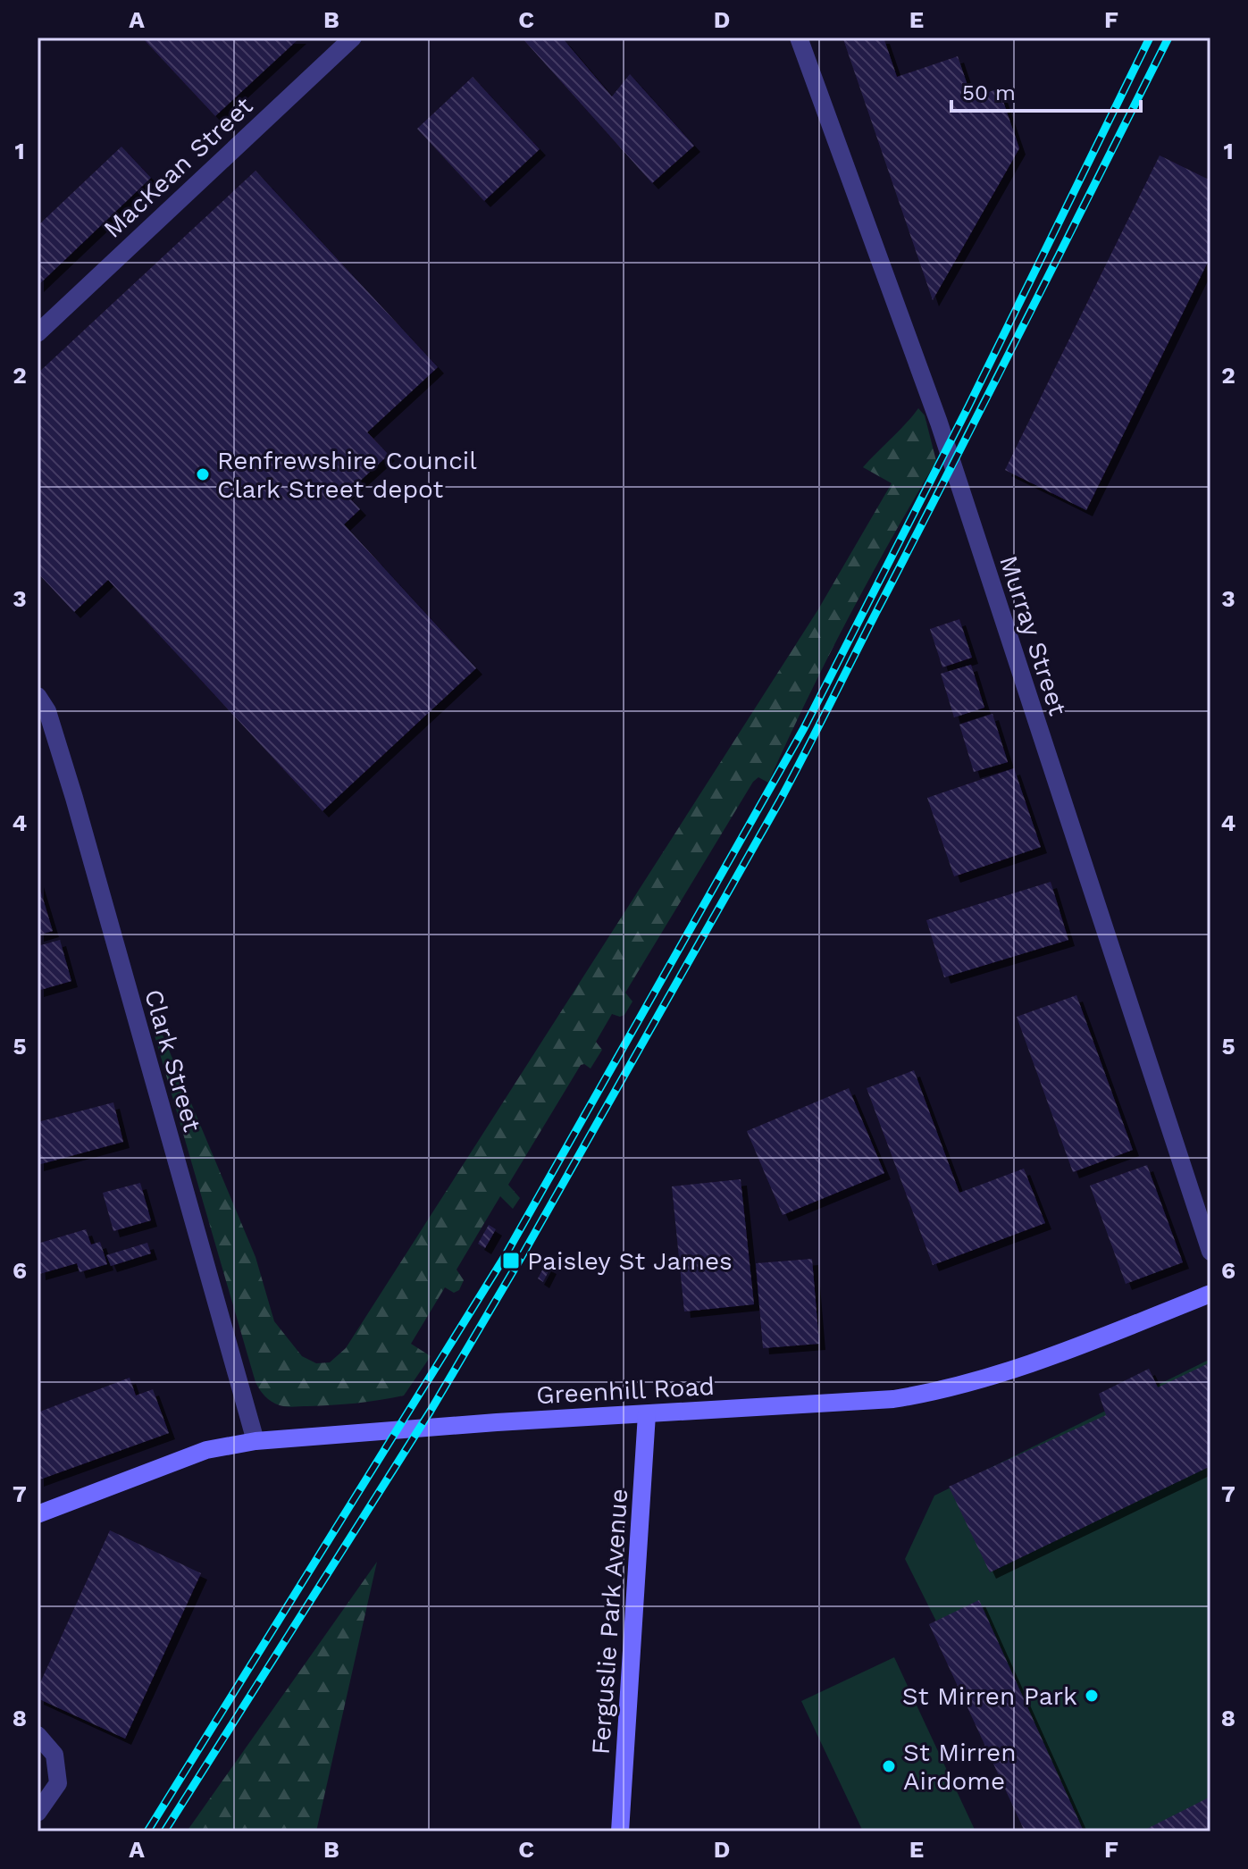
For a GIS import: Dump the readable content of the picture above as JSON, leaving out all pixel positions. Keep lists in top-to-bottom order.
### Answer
{
  "streets": {
    "street": [
      "MacKean Street",
      "Murray Street",
      "Clark Street",
      "Greenhill Road",
      "Ferguslie Park Avenue"
    ]
  },
  "crossings": [
    ["Clark Street", "Greenhill Road"],
    ["Greenhill Road", "Ferguslie Park Avenue"]
  ],
  "places": {
    "other": ["Renfrewshire Council Clark Street depot", "St Mirren Park", "St Mirren Airdome"],
    "transit": ["Paisley St James"]
  },
  "scale_bar": "50 m",
  "grid": {
    "columns": [
      "A",
      "B",
      "C",
      "D",
      "E",
      "F"
    ],
    "rows": [
      "1",
      "2",
      "3",
      "4",
      "5",
      "6",
      "7",
      "8"
    ]
  }
}
